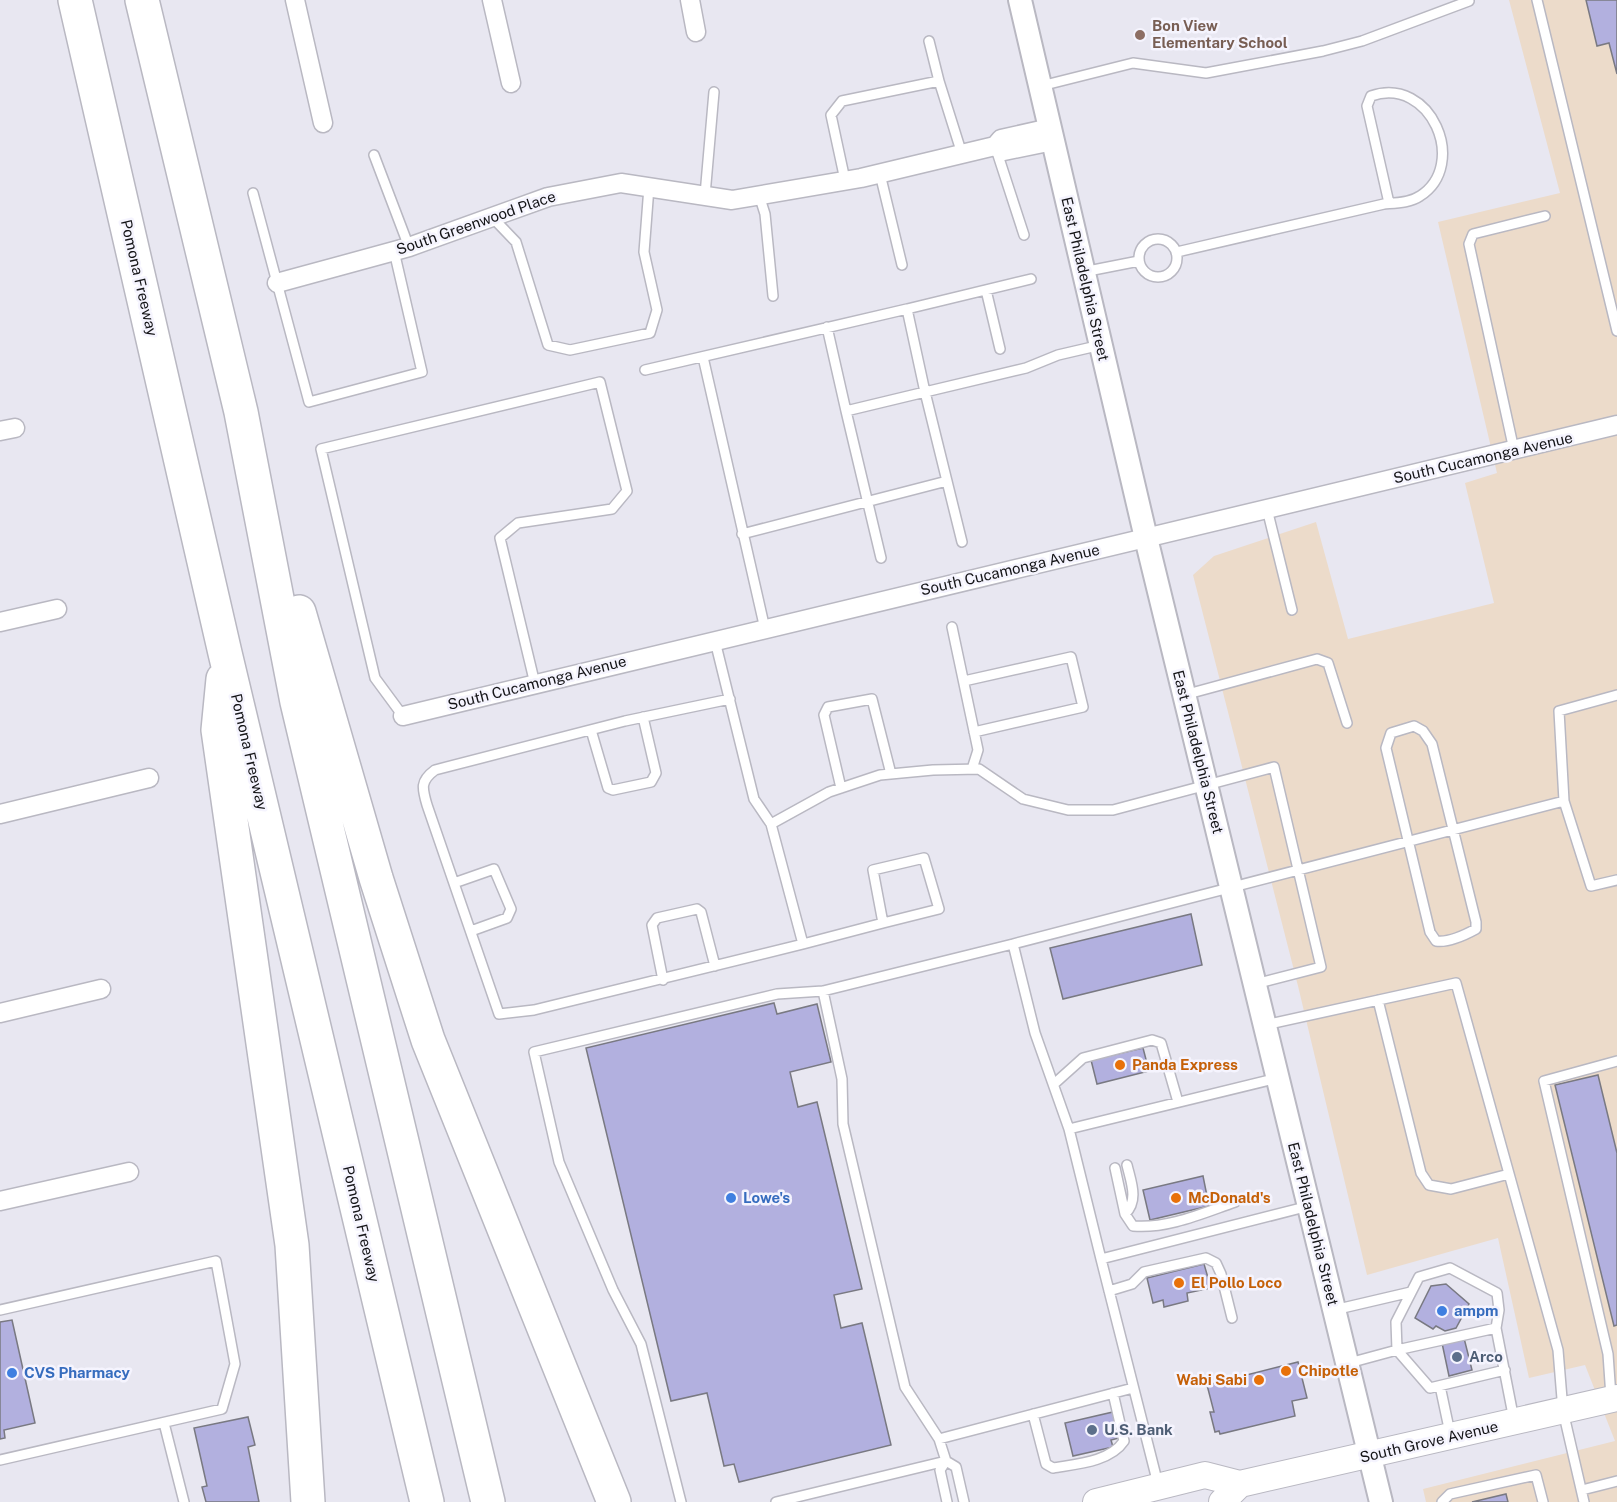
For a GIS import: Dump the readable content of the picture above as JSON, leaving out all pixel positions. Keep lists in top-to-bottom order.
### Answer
{
  "streets": {
    "highway": ["Pomona Freeway"],
    "main road": ["South Grove Avenue"],
    "street": ["South Greenwood Place", "East Philadelphia Street", "South Cucamonga Avenue"]
  },
  "crossings": [
    ["South Greenwood Place", "East Philadelphia Street"],
    ["East Philadelphia Street", "South Cucamonga Avenue"],
    ["East Philadelphia Street", "South Grove Avenue"]
  ],
  "places": [
    "Bon View Elementary School",
    "Panda Express",
    "Lowe's",
    "McDonald's",
    "El Pollo Loco",
    "ampm",
    "Arco",
    "Chipotle",
    "CVS Pharmacy",
    "Wabi Sabi",
    "U.S. Bank"
  ]
}
